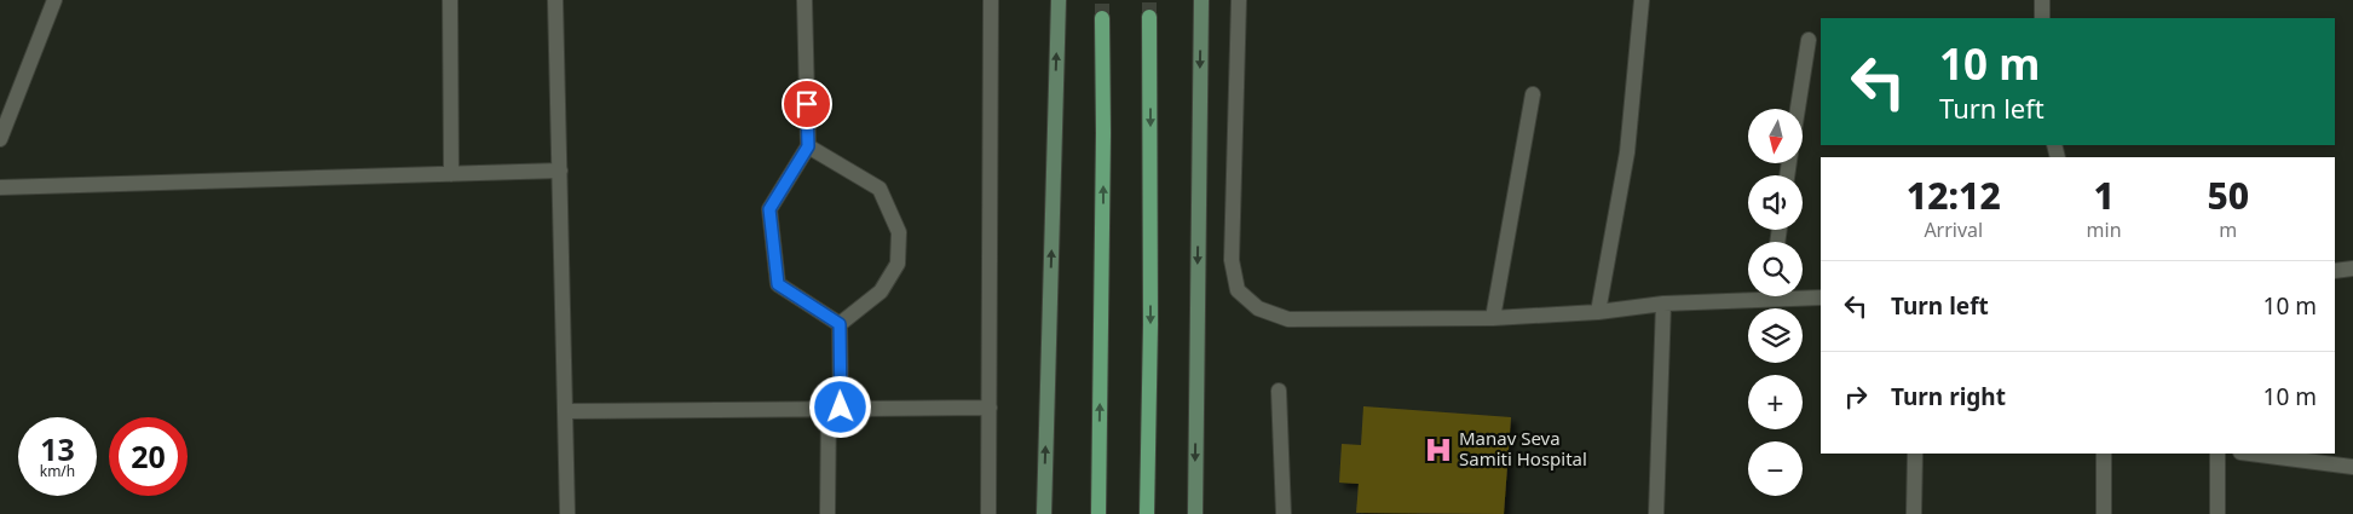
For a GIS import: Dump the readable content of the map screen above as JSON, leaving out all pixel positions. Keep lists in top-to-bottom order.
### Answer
{
  "places": {
    "hospital": ["Manav Seva Samiti Hospital"]
  },
  "north": "bottom",
  "page": {
    "turn": ["10 m", "Turn left"],
    "map_buttons": ["+", "−"],
    "eta": [
      "12:12",
      "Arrival",
      "1",
      "min",
      "50",
      "m"
    ],
    "list": [
      {
        "name": "Turn left",
        "value": "10 m"
      },
      {
        "name": "Turn right",
        "value": "10 m"
      }
    ],
    "speed": "13 km/h",
    "limit": "20"
  }
}
